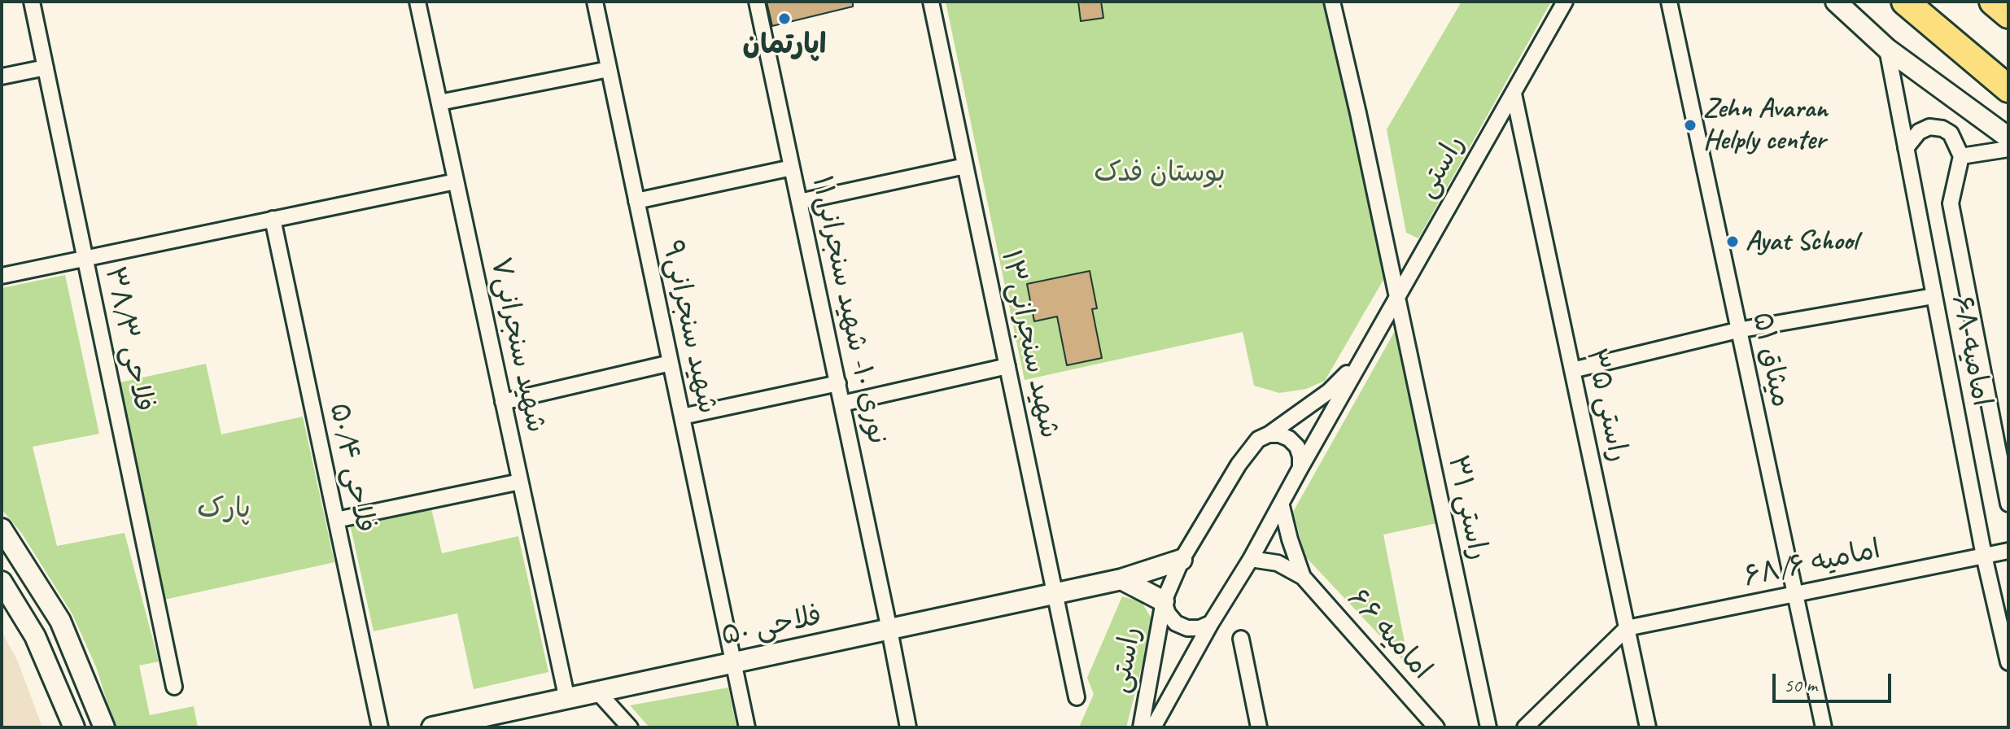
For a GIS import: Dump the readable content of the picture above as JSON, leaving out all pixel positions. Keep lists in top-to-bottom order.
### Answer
{
  "streets": {
    "street": [
      "راستی",
      "نوری ۱۰- شهید سنجرانی۱۱",
      "شهید سنجرانی۹",
      "فلاحی ۳۸/۳",
      "شهید سنجرانی۱۳",
      "شهید سنجرانی۷",
      "امامیه ۶۸",
      "میثاق ۵۱",
      "راستی ۳۵",
      "فلاحی ۵۰/۴",
      "راستی ۳۱",
      "امامیه ۶۸/۶",
      "فلاحی ۵۰",
      "امامیه ۶۶"
    ]
  },
  "crossings": [
    ["راستی", "راستی ۳۵"],
    ["راستی", "راستی ۳۱"],
    ["راستی", "فلاحی ۵۰"],
    ["نوری ۱۰- شهید سنجرانی۱۱", "فلاحی ۵۰"],
    ["شهید سنجرانی۹", "فلاحی ۵۰"],
    ["شهید سنجرانی۱۳", "فلاحی ۵۰"],
    ["شهید سنجرانی۷", "فلاحی ۵۰"],
    ["امامیه ۶۸", "امامیه ۶۸/۶"],
    ["میثاق ۵۱", "امامیه ۶۸/۶"],
    ["راستی ۳۵", "امامیه ۶۸/۶"]
  ],
  "parks": ["بوستان فدک", "پارک"],
  "places": ["اپارتمان", "Zehn Avaran Helply center", "Ayat School"],
  "scale_bar": "50 m"
}
